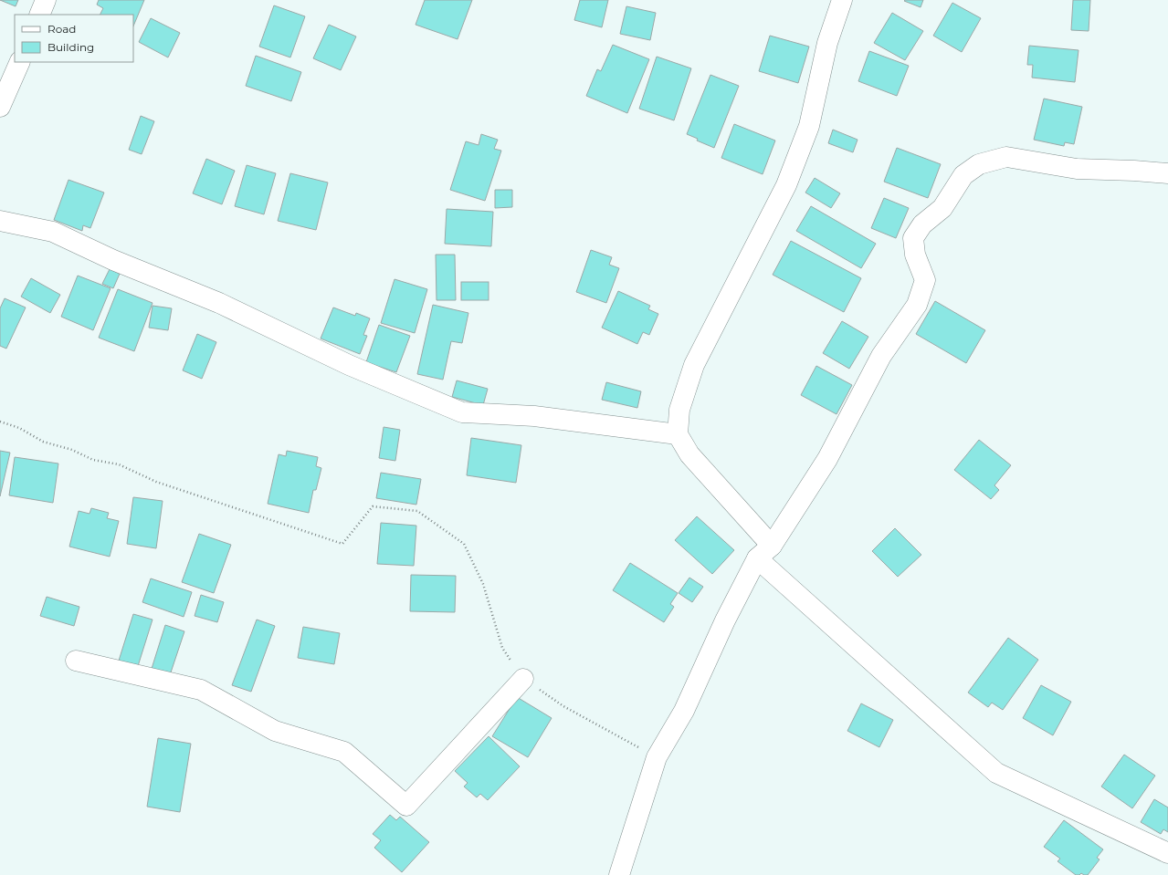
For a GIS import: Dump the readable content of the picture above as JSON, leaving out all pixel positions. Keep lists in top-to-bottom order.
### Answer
{
  "legend": ["Road", "Building"]
}
